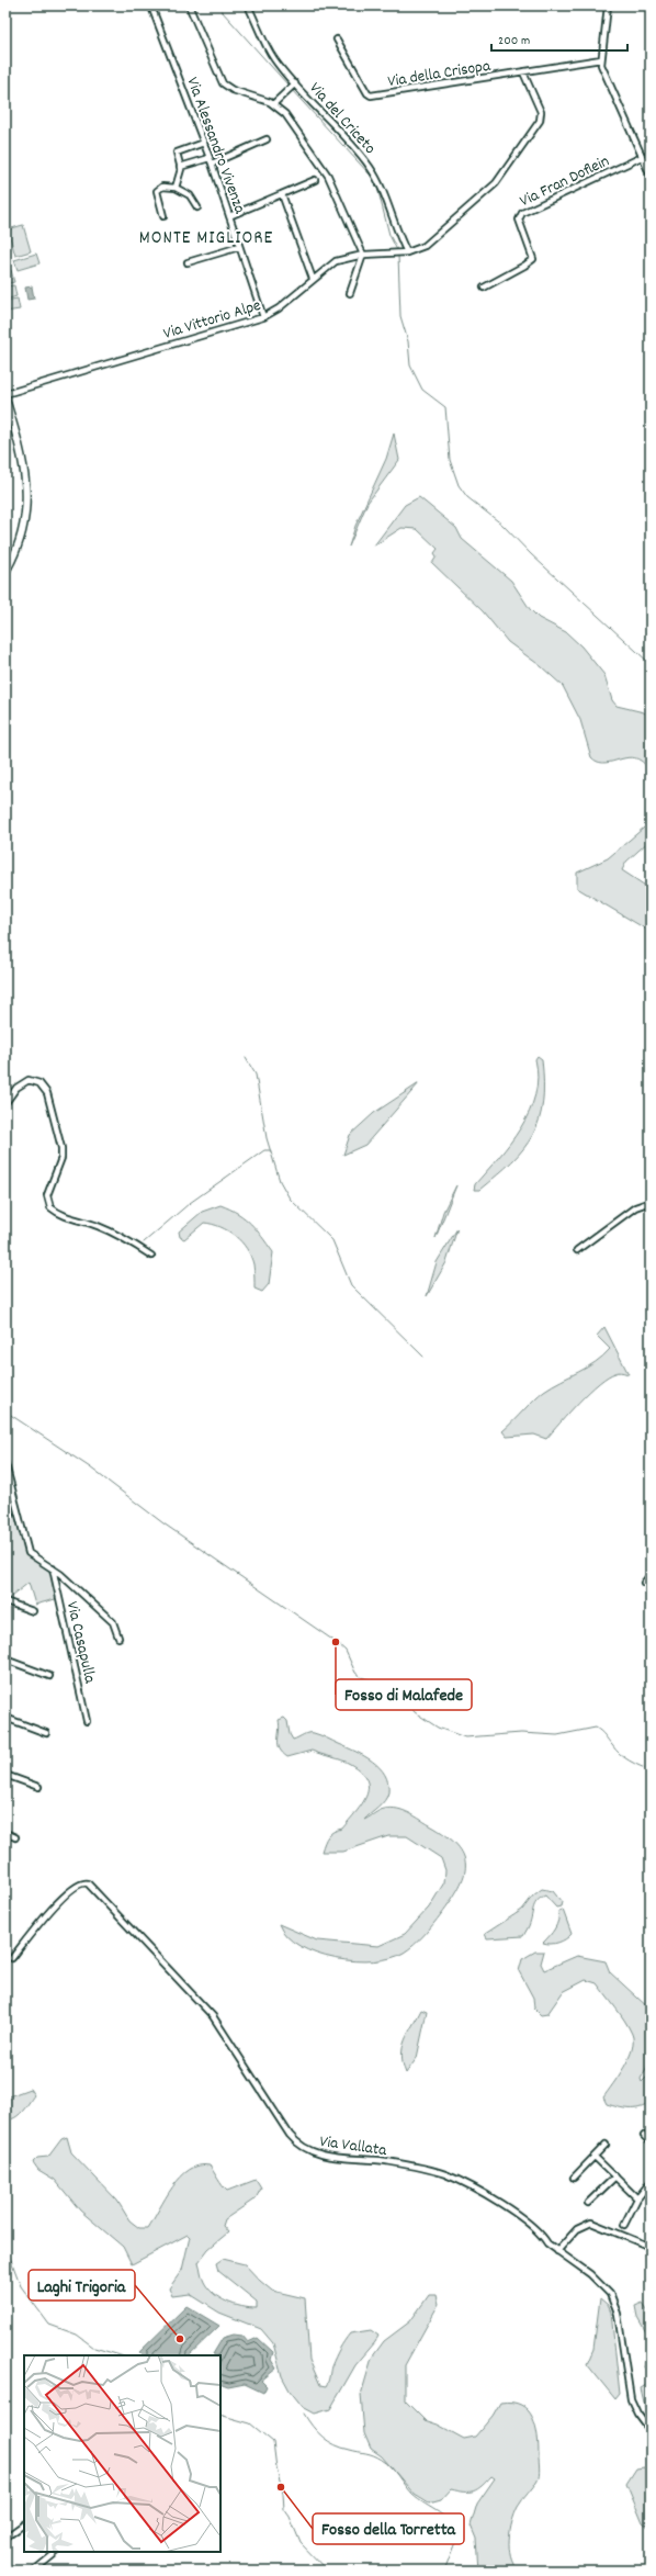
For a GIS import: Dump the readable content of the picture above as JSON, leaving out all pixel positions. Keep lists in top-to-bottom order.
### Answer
{
  "streets": {
    "street": [
      "Via della Crisopa",
      "Via del Criceto",
      "Via Alessandro Vivenza",
      "Via Fran Doflein",
      "Via Vittorio Alpe",
      "Via Casapulla",
      "Via Vallata"
    ]
  },
  "crossings": [
    ["Via della Crisopa", "Via Vittorio Alpe"],
    ["Via del Criceto", "Via Vittorio Alpe"],
    ["Via Alessandro Vivenza", "Via Vittorio Alpe"]
  ],
  "districts": ["MONTE MIGLIORE"],
  "places": ["Fosso di Malafede", "Laghi Trigoria", "Fosso della Torretta"],
  "scale_bar": "200 m"
}
